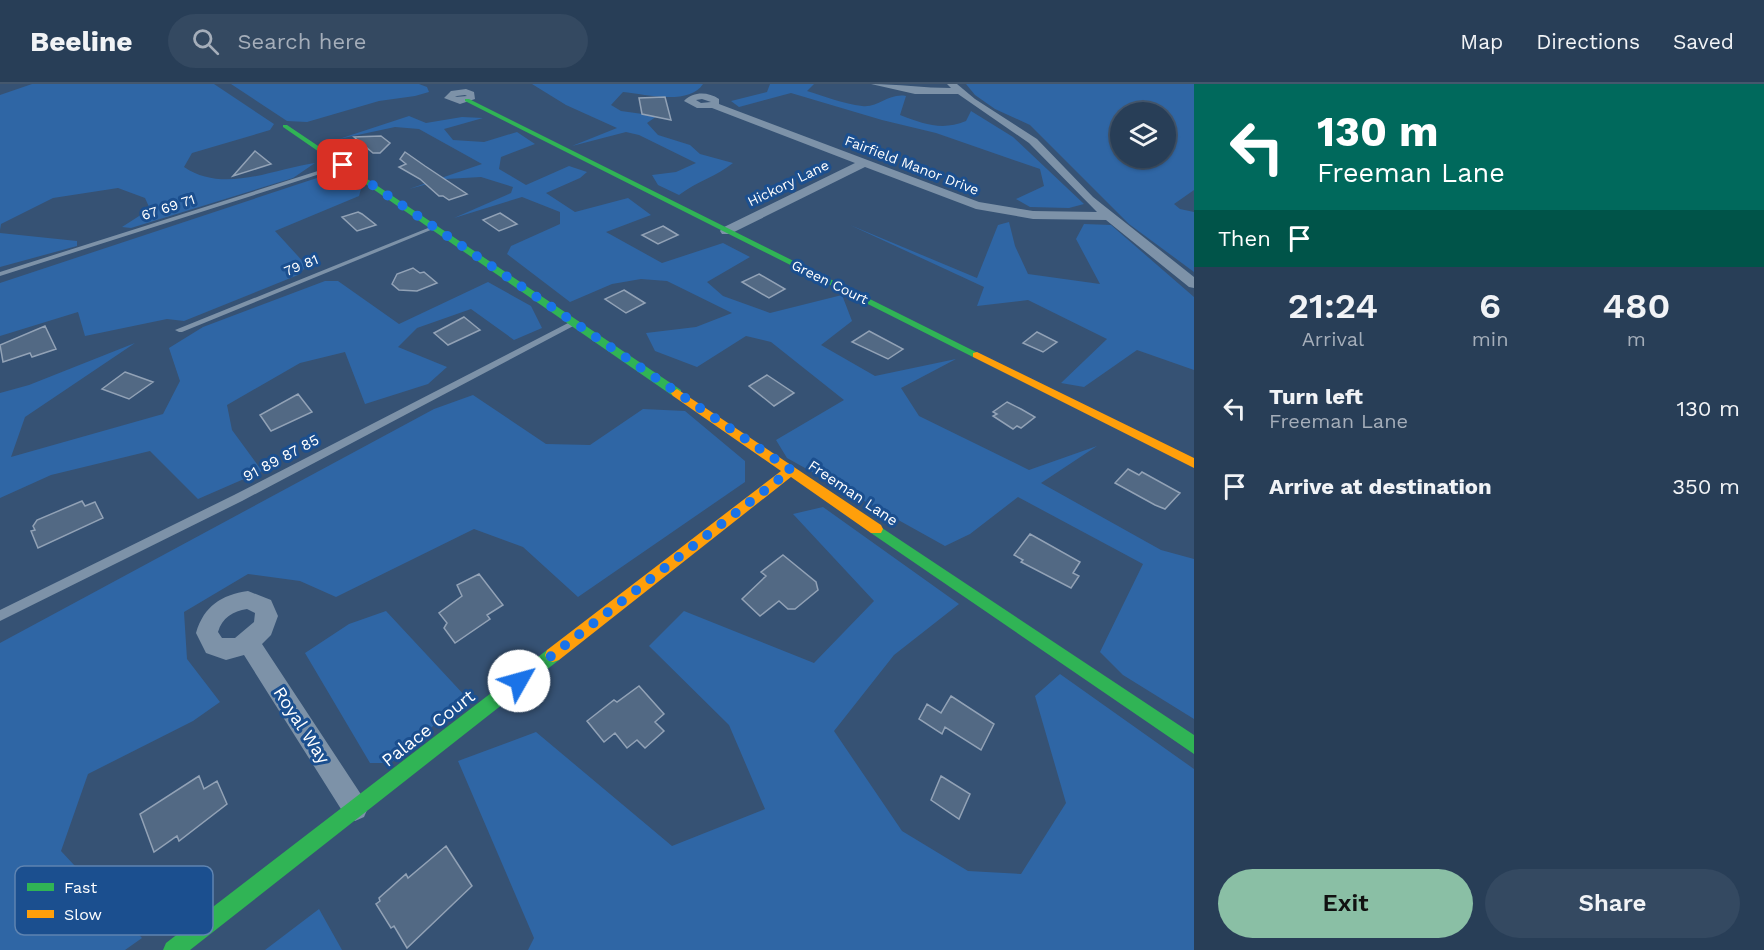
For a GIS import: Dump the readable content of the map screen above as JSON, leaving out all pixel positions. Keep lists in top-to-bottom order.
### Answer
{
  "streets": {
    "street": [
      "Fairfield Manor Drive",
      "Hickory Lane",
      "Green Court",
      "Freeman Lane",
      "Royal Way",
      "Palace Court"
    ],
    "lane": ["67 69 71", "79 81", "91 89 87 85"]
  },
  "crossings": [
    ["Fairfield Manor Drive", "Hickory Lane"],
    ["Hickory Lane", "Green Court"],
    ["67 69 71", "Freeman Lane"],
    ["79 81", "Freeman Lane"],
    ["91 89 87 85", "Freeman Lane"],
    ["Freeman Lane", "Palace Court"],
    ["Royal Way", "Palace Court"]
  ],
  "legend": ["Fast", "Slow"],
  "page": {
    "header": "Beeline",
    "search": "Search here",
    "nav": ["Map", "Directions", "Saved"],
    "turn": ["130 m", "Freeman Lane"],
    "then": "Then",
    "eta": [
      "21:24",
      "Arrival",
      "6",
      "min",
      "480",
      "m"
    ],
    "list": [
      {
        "name": "Turn left",
        "note": "Freeman Lane",
        "value": "130 m"
      },
      {
        "name": "Arrive at destination",
        "value": "350 m"
      }
    ],
    "buttons": ["Exit", "Share"]
  }
}
